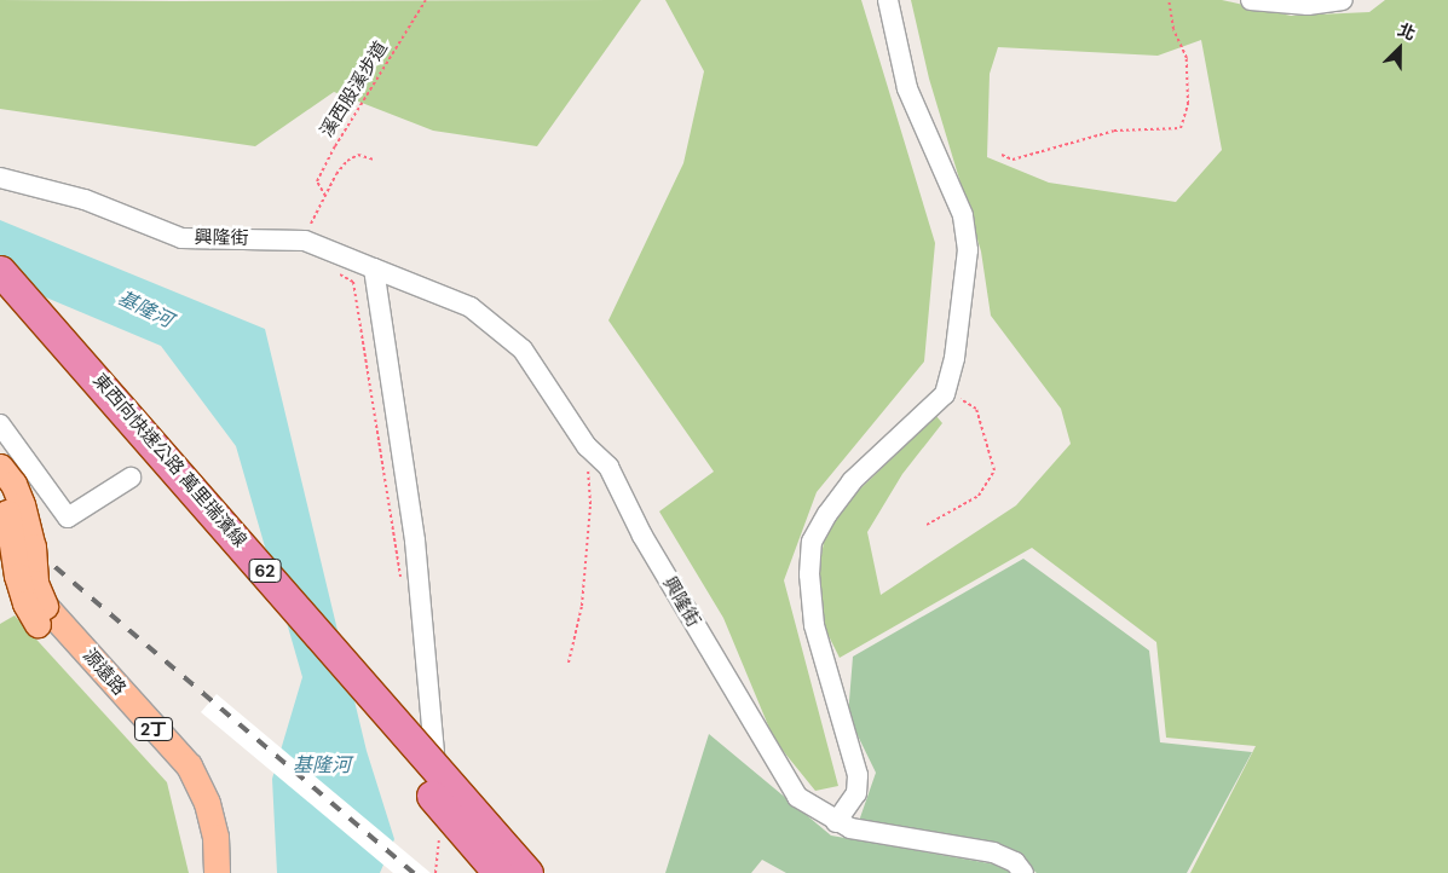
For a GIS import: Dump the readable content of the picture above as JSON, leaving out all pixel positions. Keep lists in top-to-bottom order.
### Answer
{
  "streets": {
    "highway": ["東西向快速公路 萬里瑞濱線", "62"],
    "main road": ["源遠路", "2丁"],
    "street": ["興隆街"],
    "path": ["溪西股溪步道"]
  },
  "water": ["基隆河"],
  "north": "top right"
}
